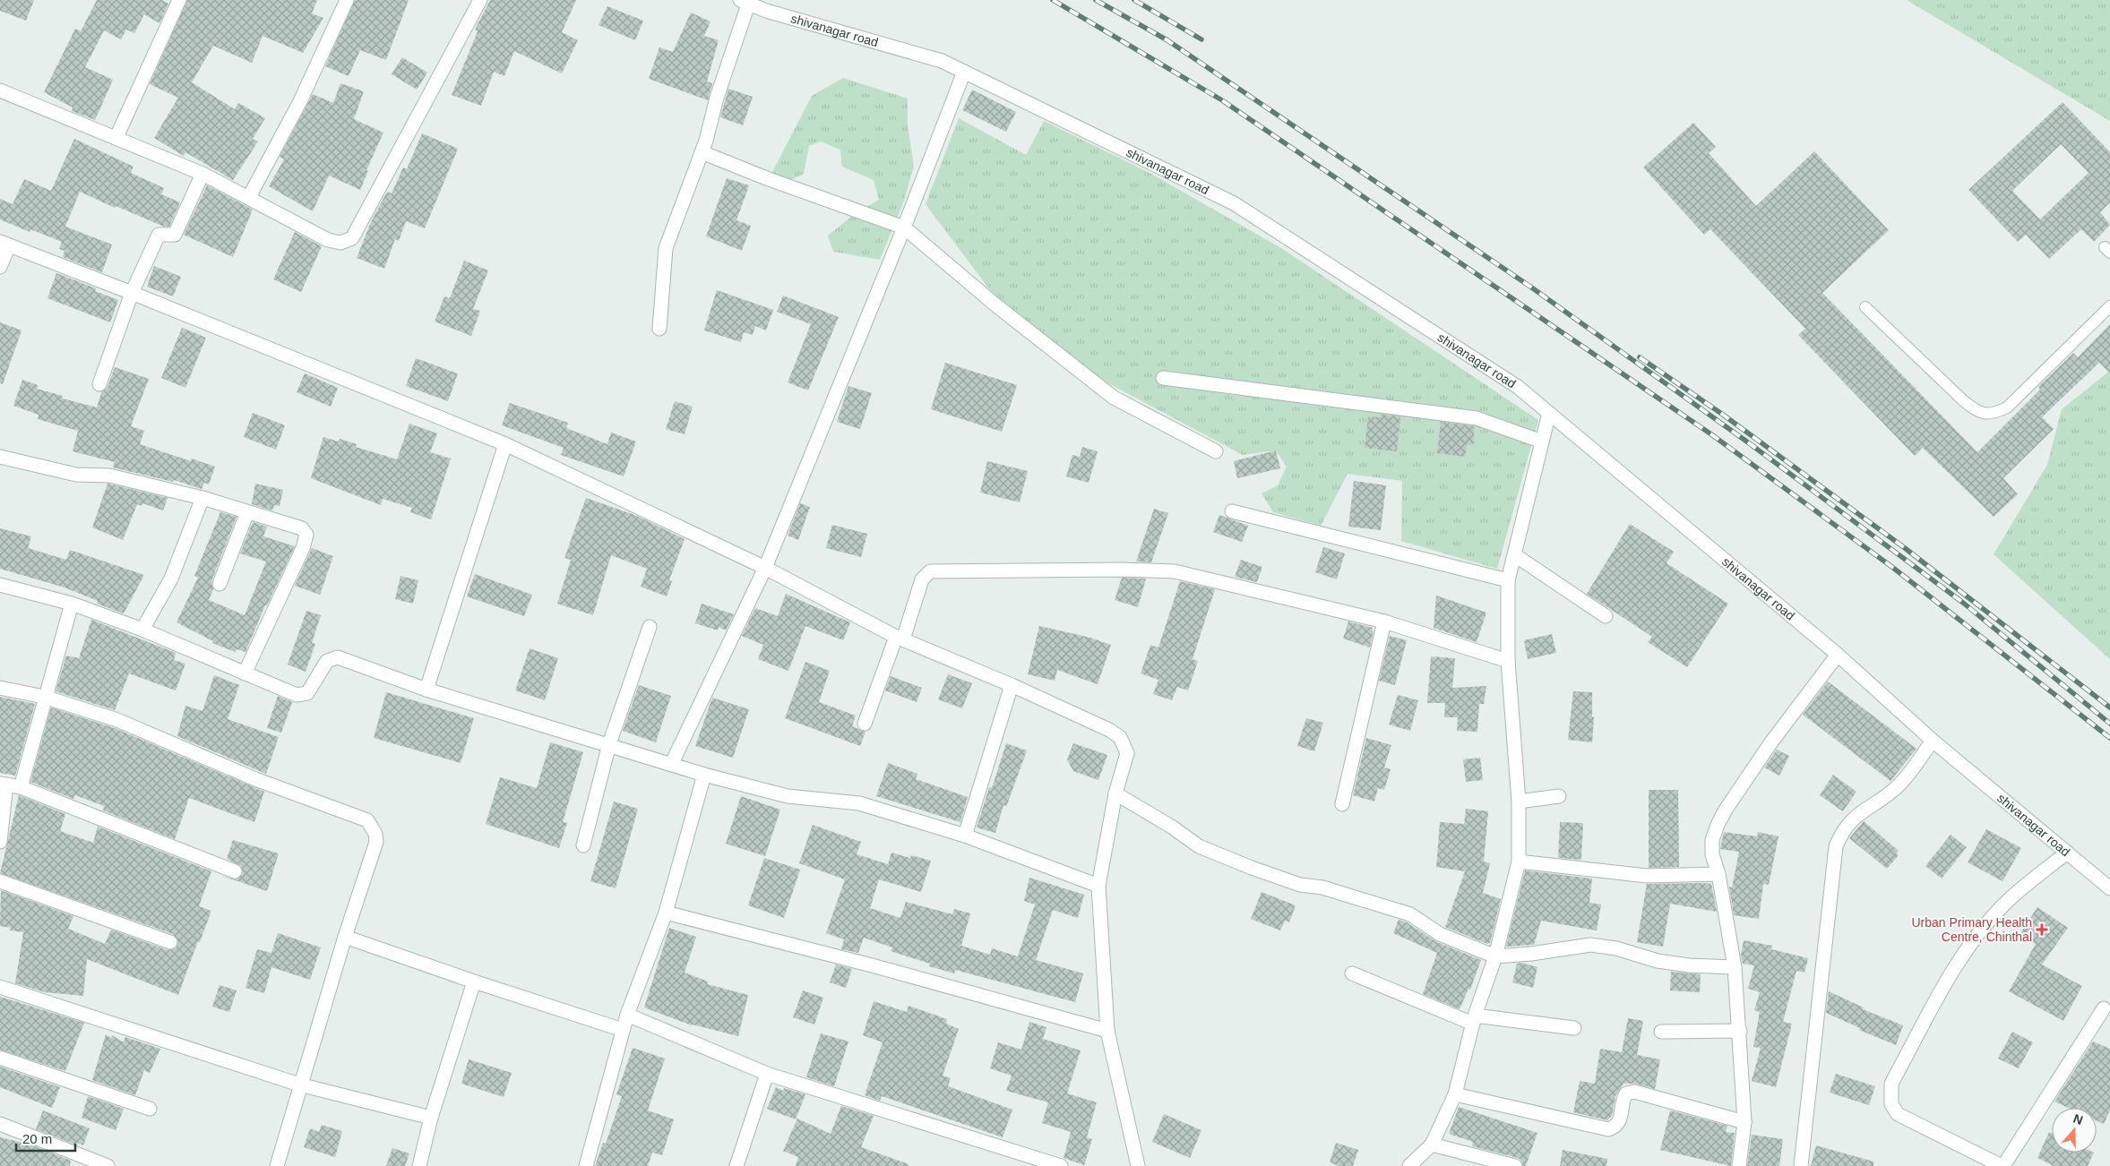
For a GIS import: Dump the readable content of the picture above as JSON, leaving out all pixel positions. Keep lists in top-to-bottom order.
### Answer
{
  "streets": {
    "street": ["shivanagar road"]
  },
  "places": {
    "health": ["Urban Primary Health Centre, Chinthal"]
  },
  "scale_bar": "20 m",
  "north": "top"
}
